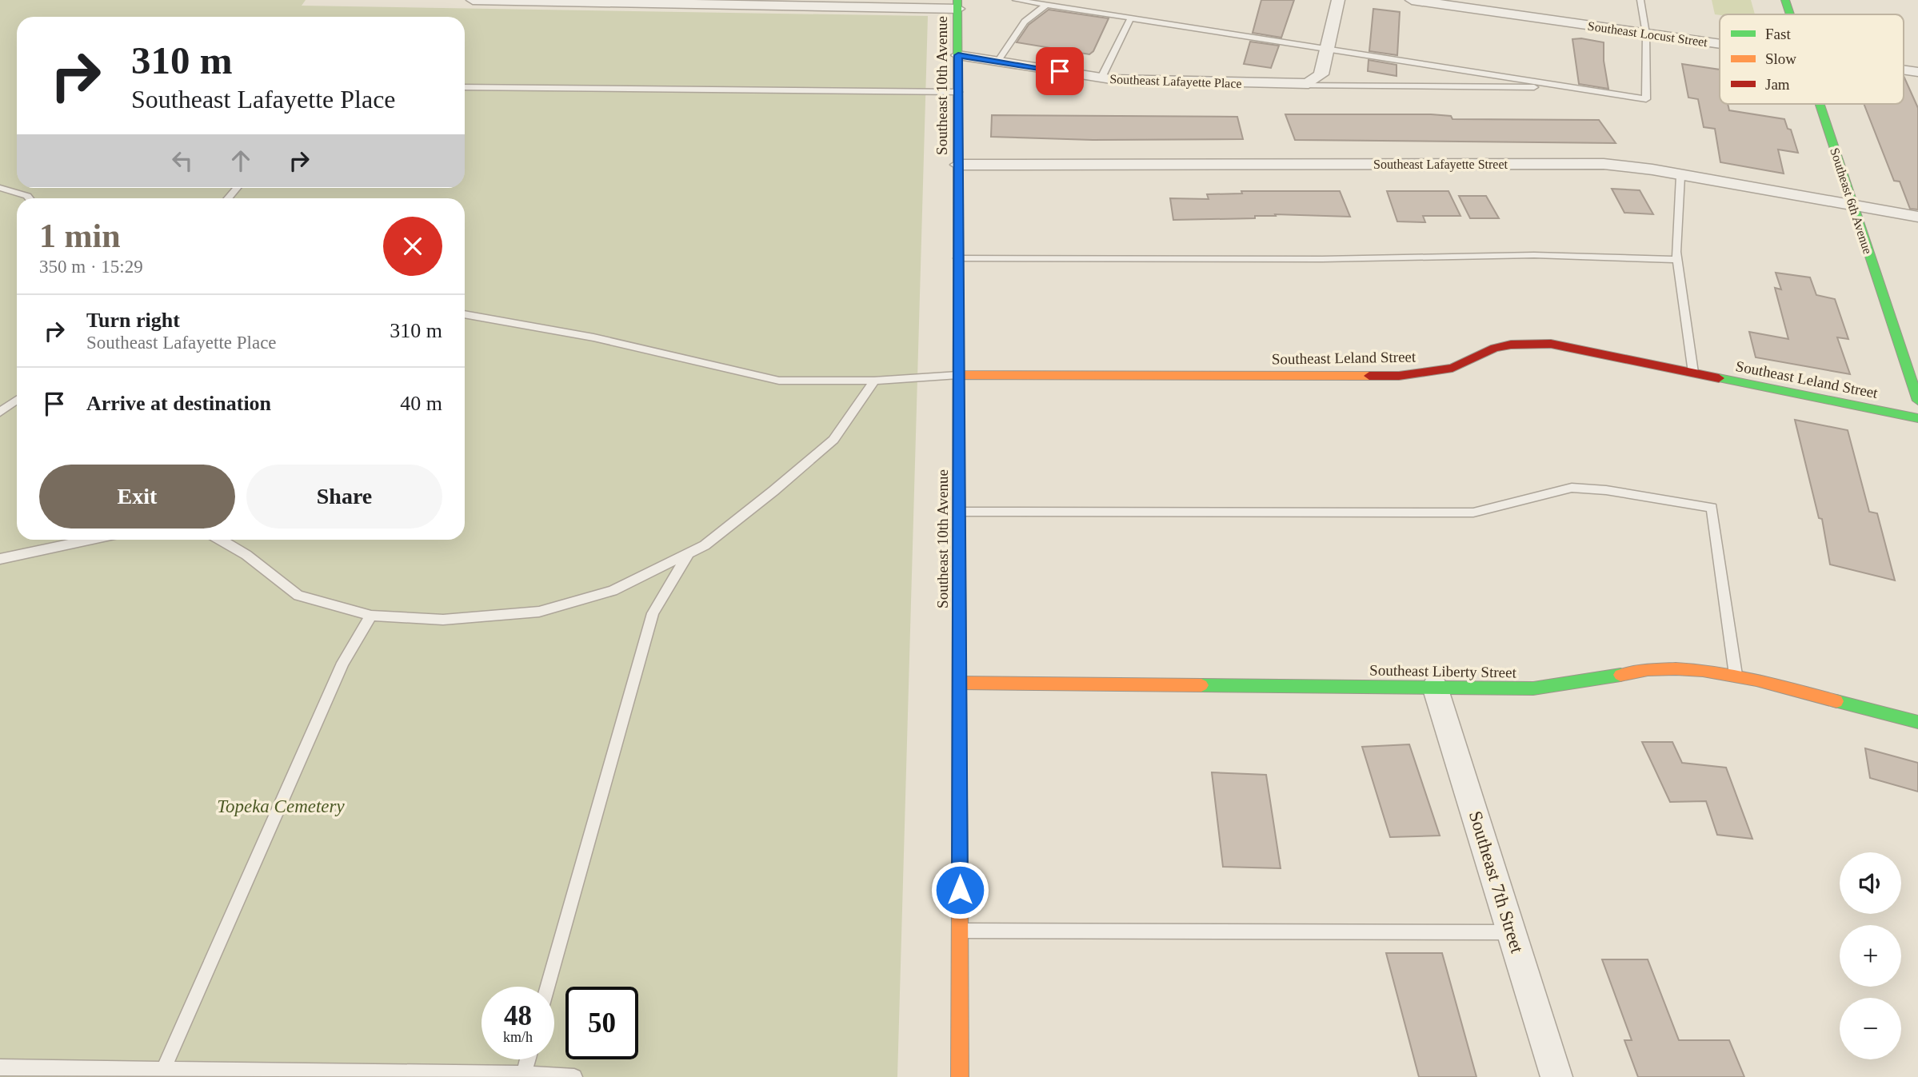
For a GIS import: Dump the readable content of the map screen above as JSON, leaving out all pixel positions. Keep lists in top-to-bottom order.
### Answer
{
  "streets": {
    "main road": [
      "Southeast 10th Avenue",
      "Southeast 6th Avenue",
      "Southeast Leland Street",
      "Southeast Liberty Street"
    ],
    "street": [
      "Southeast Locust Street",
      "Southeast Lafayette Place",
      "Southeast Lafayette Street",
      "Southeast 7th Street"
    ]
  },
  "crossings": [
    ["Southeast Lafayette Place", "Southeast 10th Avenue"],
    ["Southeast 10th Avenue", "Southeast Lafayette Street"],
    ["Southeast 10th Avenue", "Southeast Leland Street"],
    ["Southeast 10th Avenue", "Southeast Liberty Street"],
    ["Southeast Lafayette Street", "Southeast 6th Avenue"],
    ["Southeast Liberty Street", "Southeast 7th Street"]
  ],
  "parks": ["Topeka Cemetery"],
  "legend": ["Fast", "Slow", "Jam"],
  "page": {
    "turn": ["310 m", "Southeast Lafayette Place"],
    "heading": ["1 min", "350 m · 15:29"],
    "list": [
      {
        "name": "Turn right",
        "note": "Southeast Lafayette Place",
        "value": "310 m"
      },
      {
        "name": "Arrive at destination",
        "value": "40 m"
      }
    ],
    "buttons": ["Exit", "Share"],
    "map_buttons": ["+", "−"],
    "speed": "48 km/h",
    "limit": "50"
  }
}
